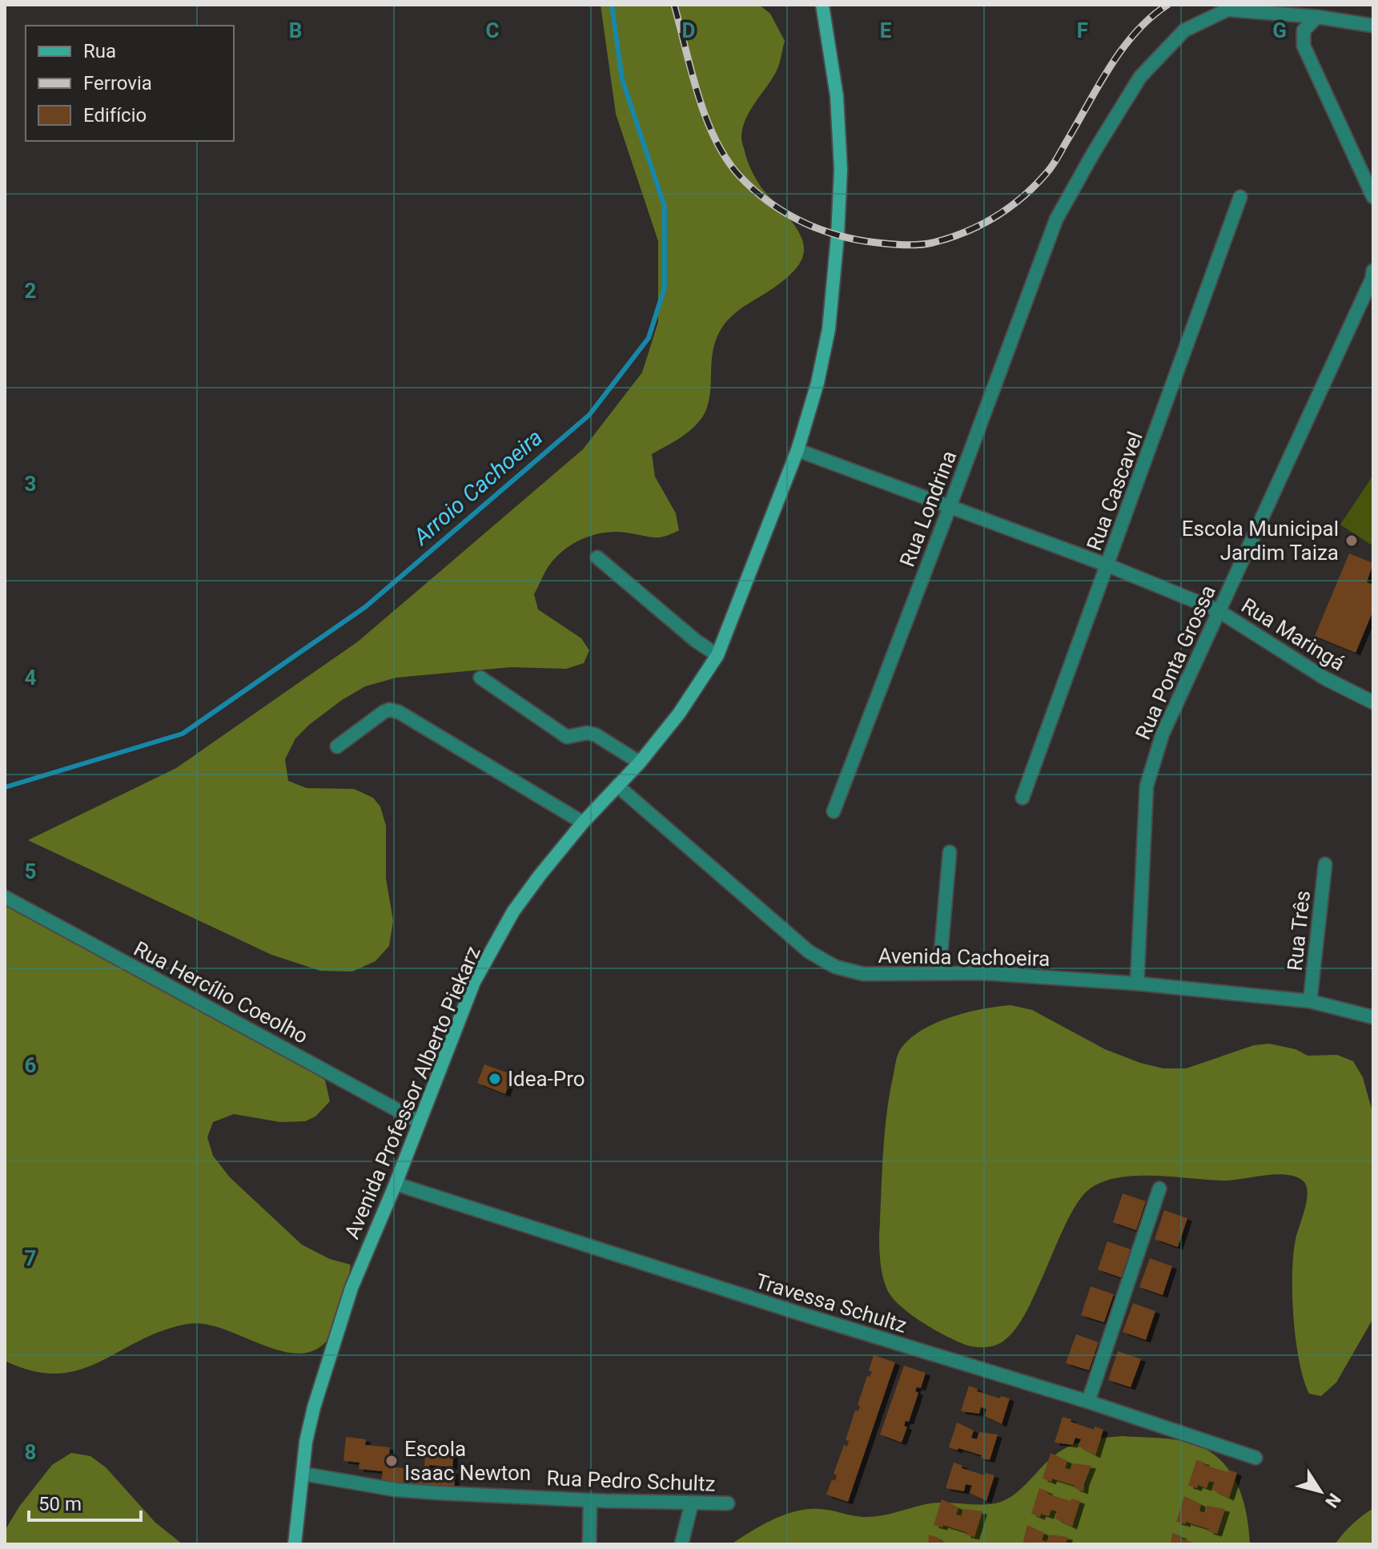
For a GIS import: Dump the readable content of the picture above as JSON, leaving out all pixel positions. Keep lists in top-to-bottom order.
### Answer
{
  "streets": {
    "main road": ["Avenida Professor Alberto Piekarz"],
    "street": [
      "Rua Cascavel",
      "Rua Londrina",
      "Rua Maringá",
      "Rua Ponta Grossa",
      "Rua Três",
      "Avenida Cachoeira",
      "Rua Hercílio Coeolho",
      "Travessa Schultz",
      "Rua Pedro Schultz"
    ]
  },
  "crossings": [
    ["Rua Cascavel", "Rua Maringá"],
    ["Rua Londrina", "Rua Maringá"],
    ["Rua Maringá", "Rua Ponta Grossa"],
    ["Rua Maringá", "Avenida Professor Alberto Piekarz"],
    ["Rua Ponta Grossa", "Avenida Cachoeira"],
    ["Rua Três", "Avenida Cachoeira"],
    ["Avenida Cachoeira", "Avenida Professor Alberto Piekarz"],
    ["Rua Hercílio Coeolho", "Avenida Professor Alberto Piekarz"],
    ["Avenida Professor Alberto Piekarz", "Travessa Schultz"],
    ["Avenida Professor Alberto Piekarz", "Rua Pedro Schultz"]
  ],
  "water": ["Arroio Cachoeira"],
  "places": ["Escola Municipal Jardim Taiza", "Idea-Pro", "Escola Isaac Newton"],
  "legend": ["Rua", "Ferrovia", "Edifício"],
  "scale_bar": "50 m",
  "north": "bottom right",
  "grid": {
    "columns": [
      "B",
      "C",
      "D",
      "E",
      "F",
      "G"
    ],
    "rows": [
      "2",
      "3",
      "4",
      "5",
      "6",
      "7",
      "8"
    ]
  }
}
